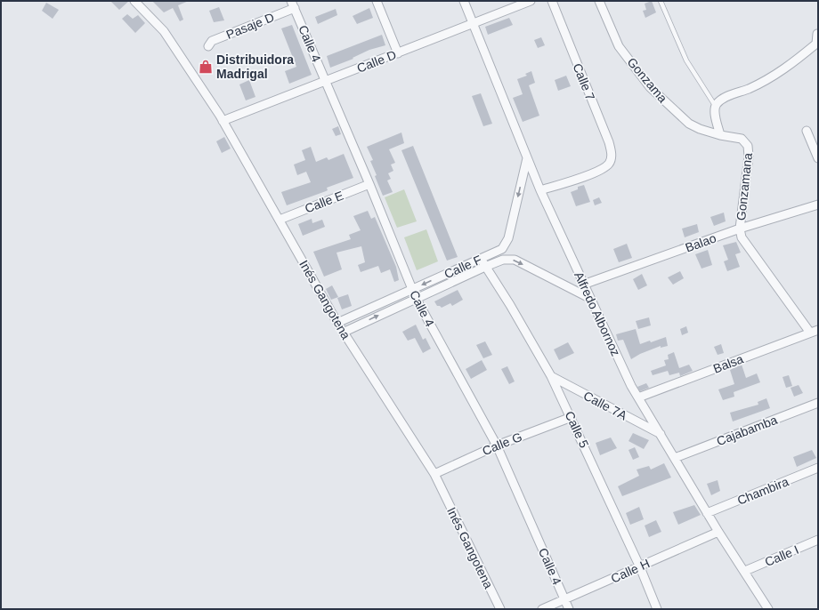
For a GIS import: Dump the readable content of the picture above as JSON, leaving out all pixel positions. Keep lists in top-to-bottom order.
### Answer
{
  "streets": {
    "street": [
      "Pasaje D",
      "Calle 4",
      "Calle D",
      "Gonzama",
      "Calle 7",
      "Gonzamana",
      "Calle E",
      "Balao",
      "Calle F",
      "Inés Gangotena",
      "Alfredo Albornoz",
      "Balsa",
      "Calle 7A",
      "Calle 5",
      "Cajabamba",
      "Calle G",
      "Chambira",
      "Calle I",
      "Calle H"
    ]
  },
  "crossings": [
    ["Pasaje D", "Calle 4"],
    ["Calle 4", "Calle D"],
    ["Calle 4", "Calle E"],
    ["Calle 4", "Calle F"],
    ["Calle 4", "Calle G"],
    ["Calle 4", "Calle H"],
    ["Calle D", "Inés Gangotena"],
    ["Calle D", "Alfredo Albornoz"],
    ["Gonzama", "Gonzamana"],
    ["Calle 7", "Alfredo Albornoz"],
    ["Gonzamana", "Balao"],
    ["Gonzamana", "Balsa"],
    ["Calle E", "Inés Gangotena"],
    ["Balao", "Alfredo Albornoz"],
    ["Calle F", "Inés Gangotena"],
    ["Calle F", "Alfredo Albornoz"],
    ["Calle F", "Calle 5"],
    ["Inés Gangotena", "Calle G"],
    ["Alfredo Albornoz", "Balsa"],
    ["Alfredo Albornoz", "Calle 7A"],
    ["Alfredo Albornoz", "Cajabamba"],
    ["Alfredo Albornoz", "Chambira"],
    ["Alfredo Albornoz", "Calle I"],
    ["Alfredo Albornoz", "Calle H"],
    ["Calle 7A", "Calle 5"],
    ["Calle 5", "Calle G"],
    ["Calle 5", "Calle H"]
  ],
  "places": {
    "shop": ["Distribuidora Madrigal"]
  }
}
